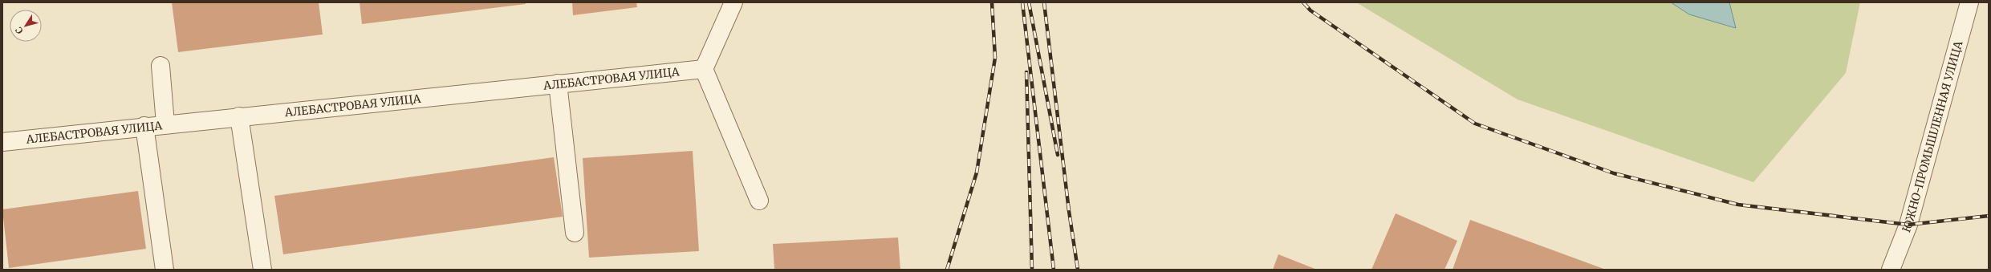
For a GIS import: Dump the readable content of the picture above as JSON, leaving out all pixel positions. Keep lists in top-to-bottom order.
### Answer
{
  "streets": {
    "street": ["АЛЕБАСТРОВАЯ УЛИЦА", "ЮЖНО-ПРОМЫШЛЕННАЯ УЛИЦА"]
  },
  "north": "bottom left"
}
